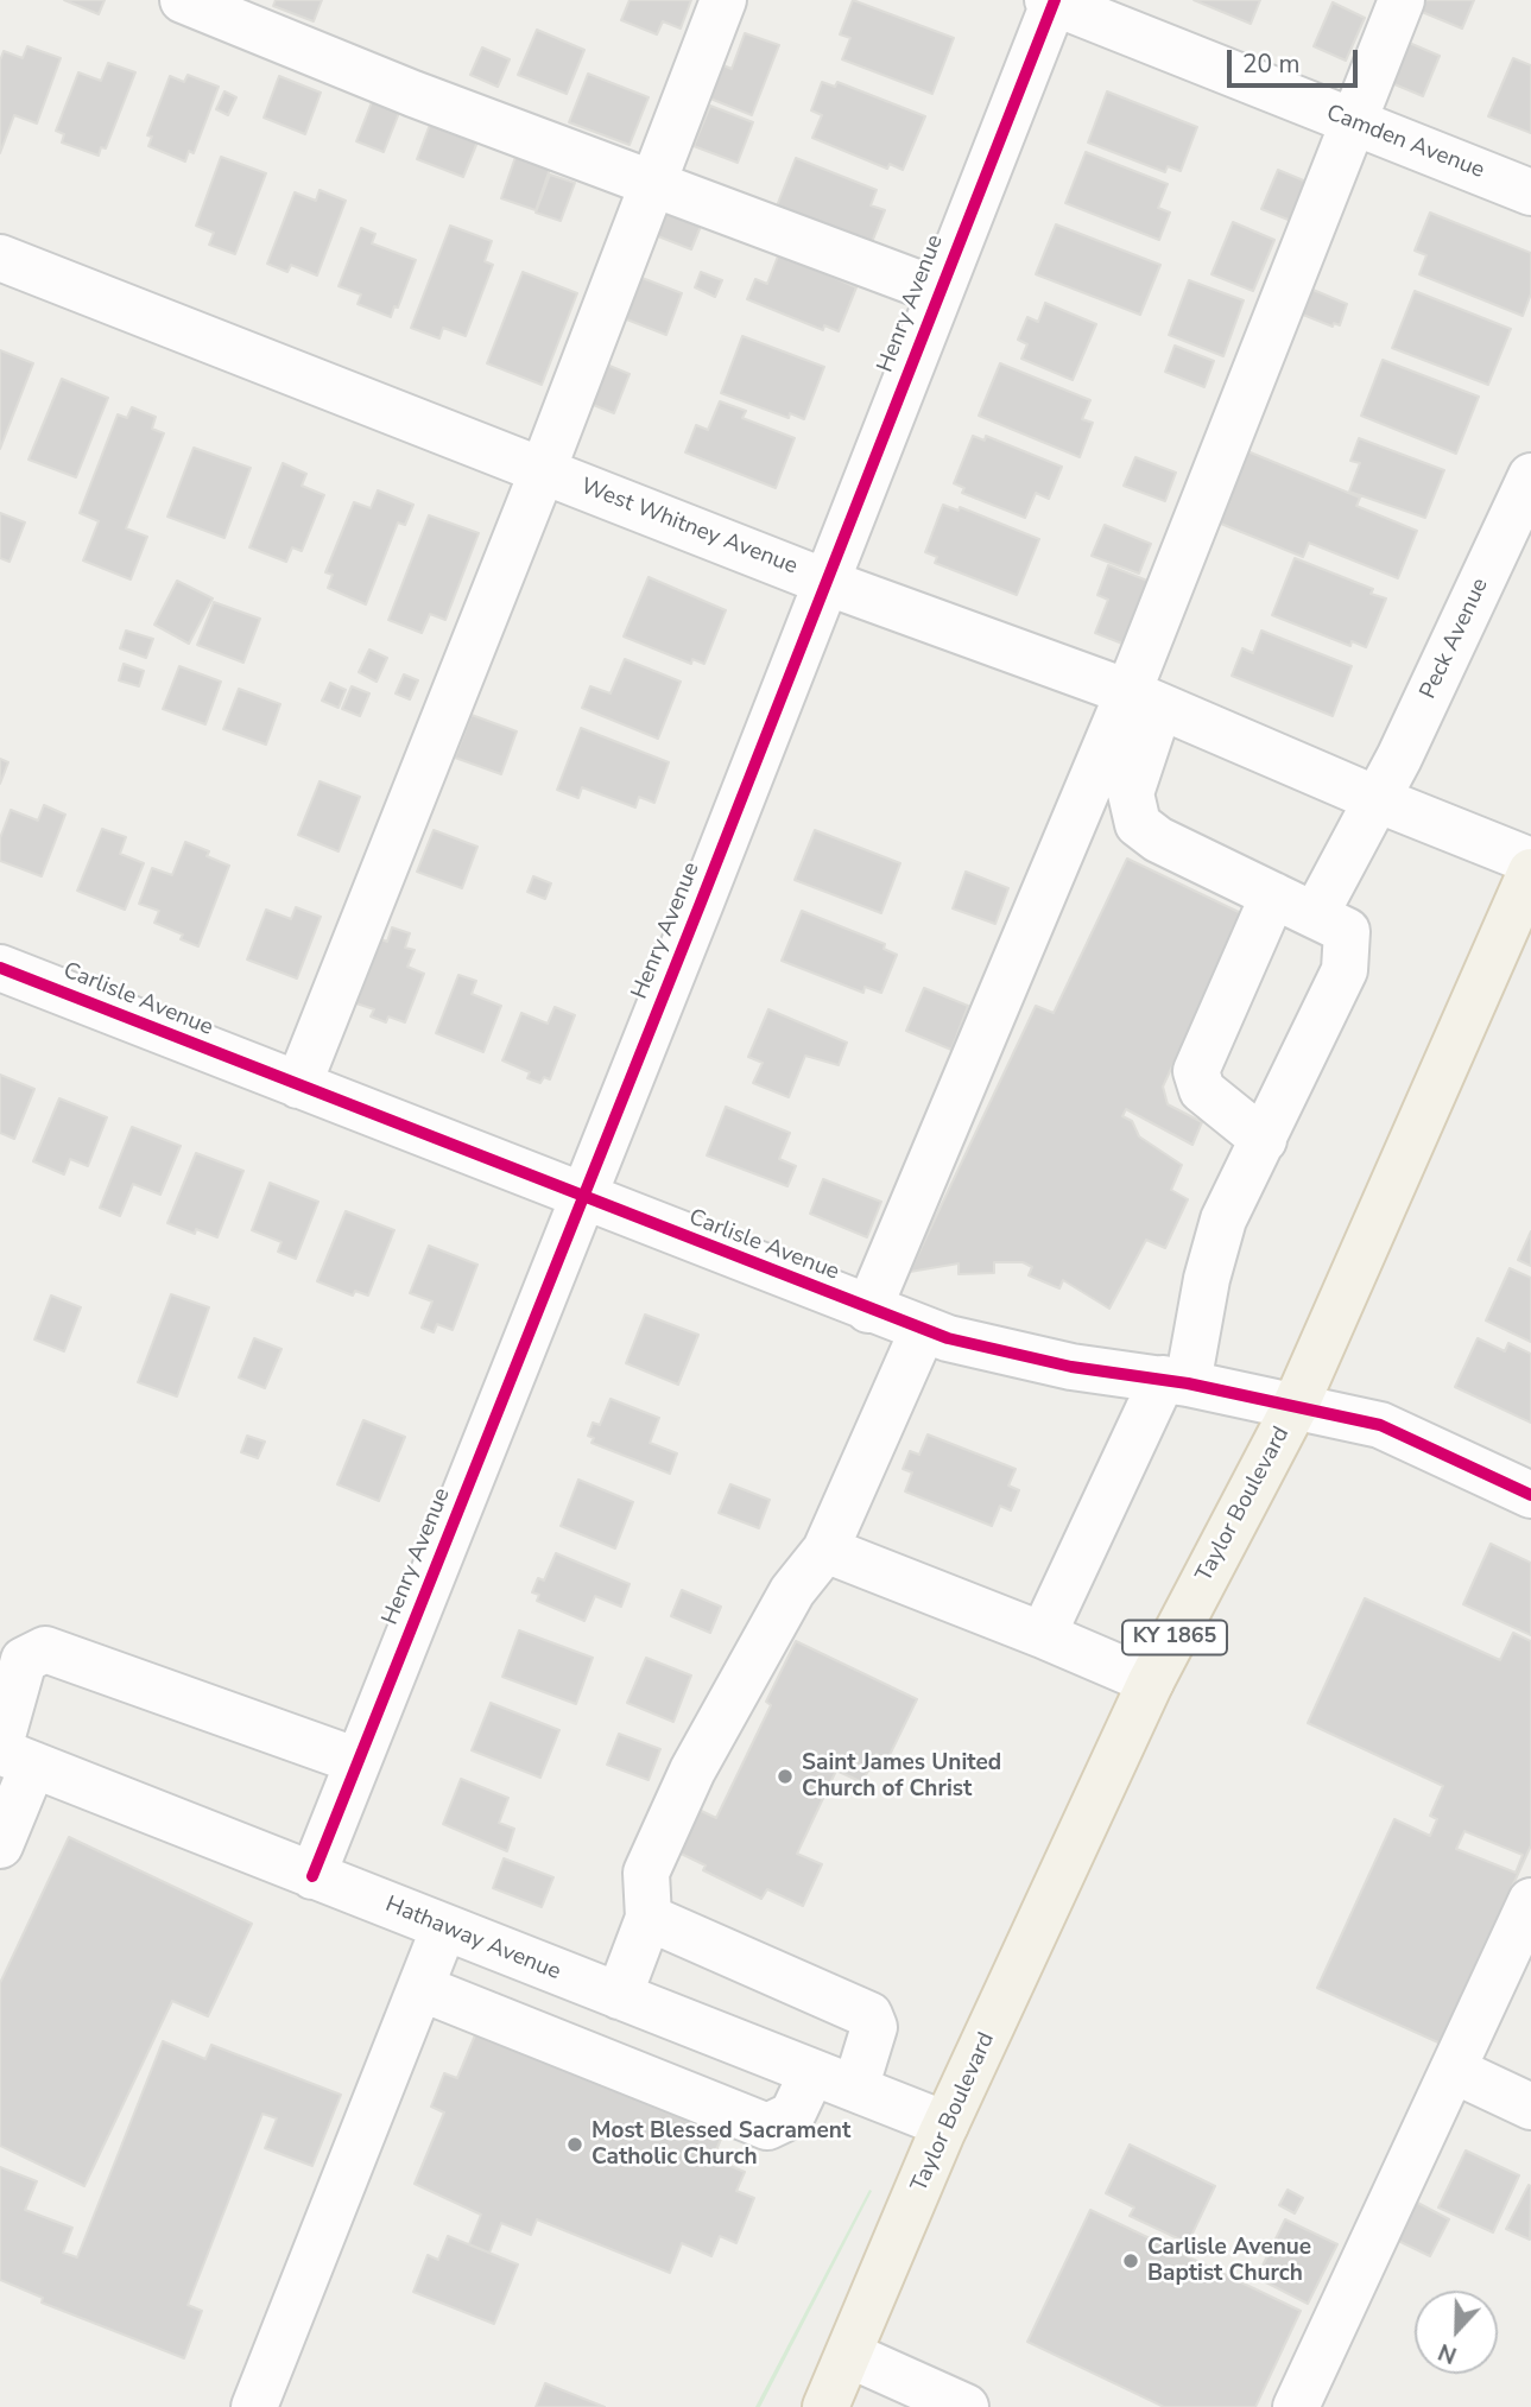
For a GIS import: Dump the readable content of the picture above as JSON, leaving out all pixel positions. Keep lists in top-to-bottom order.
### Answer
{
  "streets": {
    "main road": ["Taylor Boulevard", "KY 1865"],
    "street": [
      "Camden Avenue",
      "Henry Avenue",
      "West Whitney Avenue",
      "Peck Avenue",
      "Carlisle Avenue",
      "Hathaway Avenue"
    ]
  },
  "crossings": [
    ["Camden Avenue", "Henry Avenue"],
    ["Henry Avenue", "West Whitney Avenue"],
    ["Henry Avenue", "Carlisle Avenue"],
    ["Henry Avenue", "Hathaway Avenue"],
    ["West Whitney Avenue", "Peck Avenue"],
    ["Carlisle Avenue", "Taylor Boulevard"],
    ["Taylor Boulevard", "Hathaway Avenue"]
  ],
  "places": ["Saint James United Church of Christ", "Most Blessed Sacrament Catholic Church", "Carlisle Avenue Baptist Church"],
  "scale_bar": "20 m",
  "north": "bottom"
}
